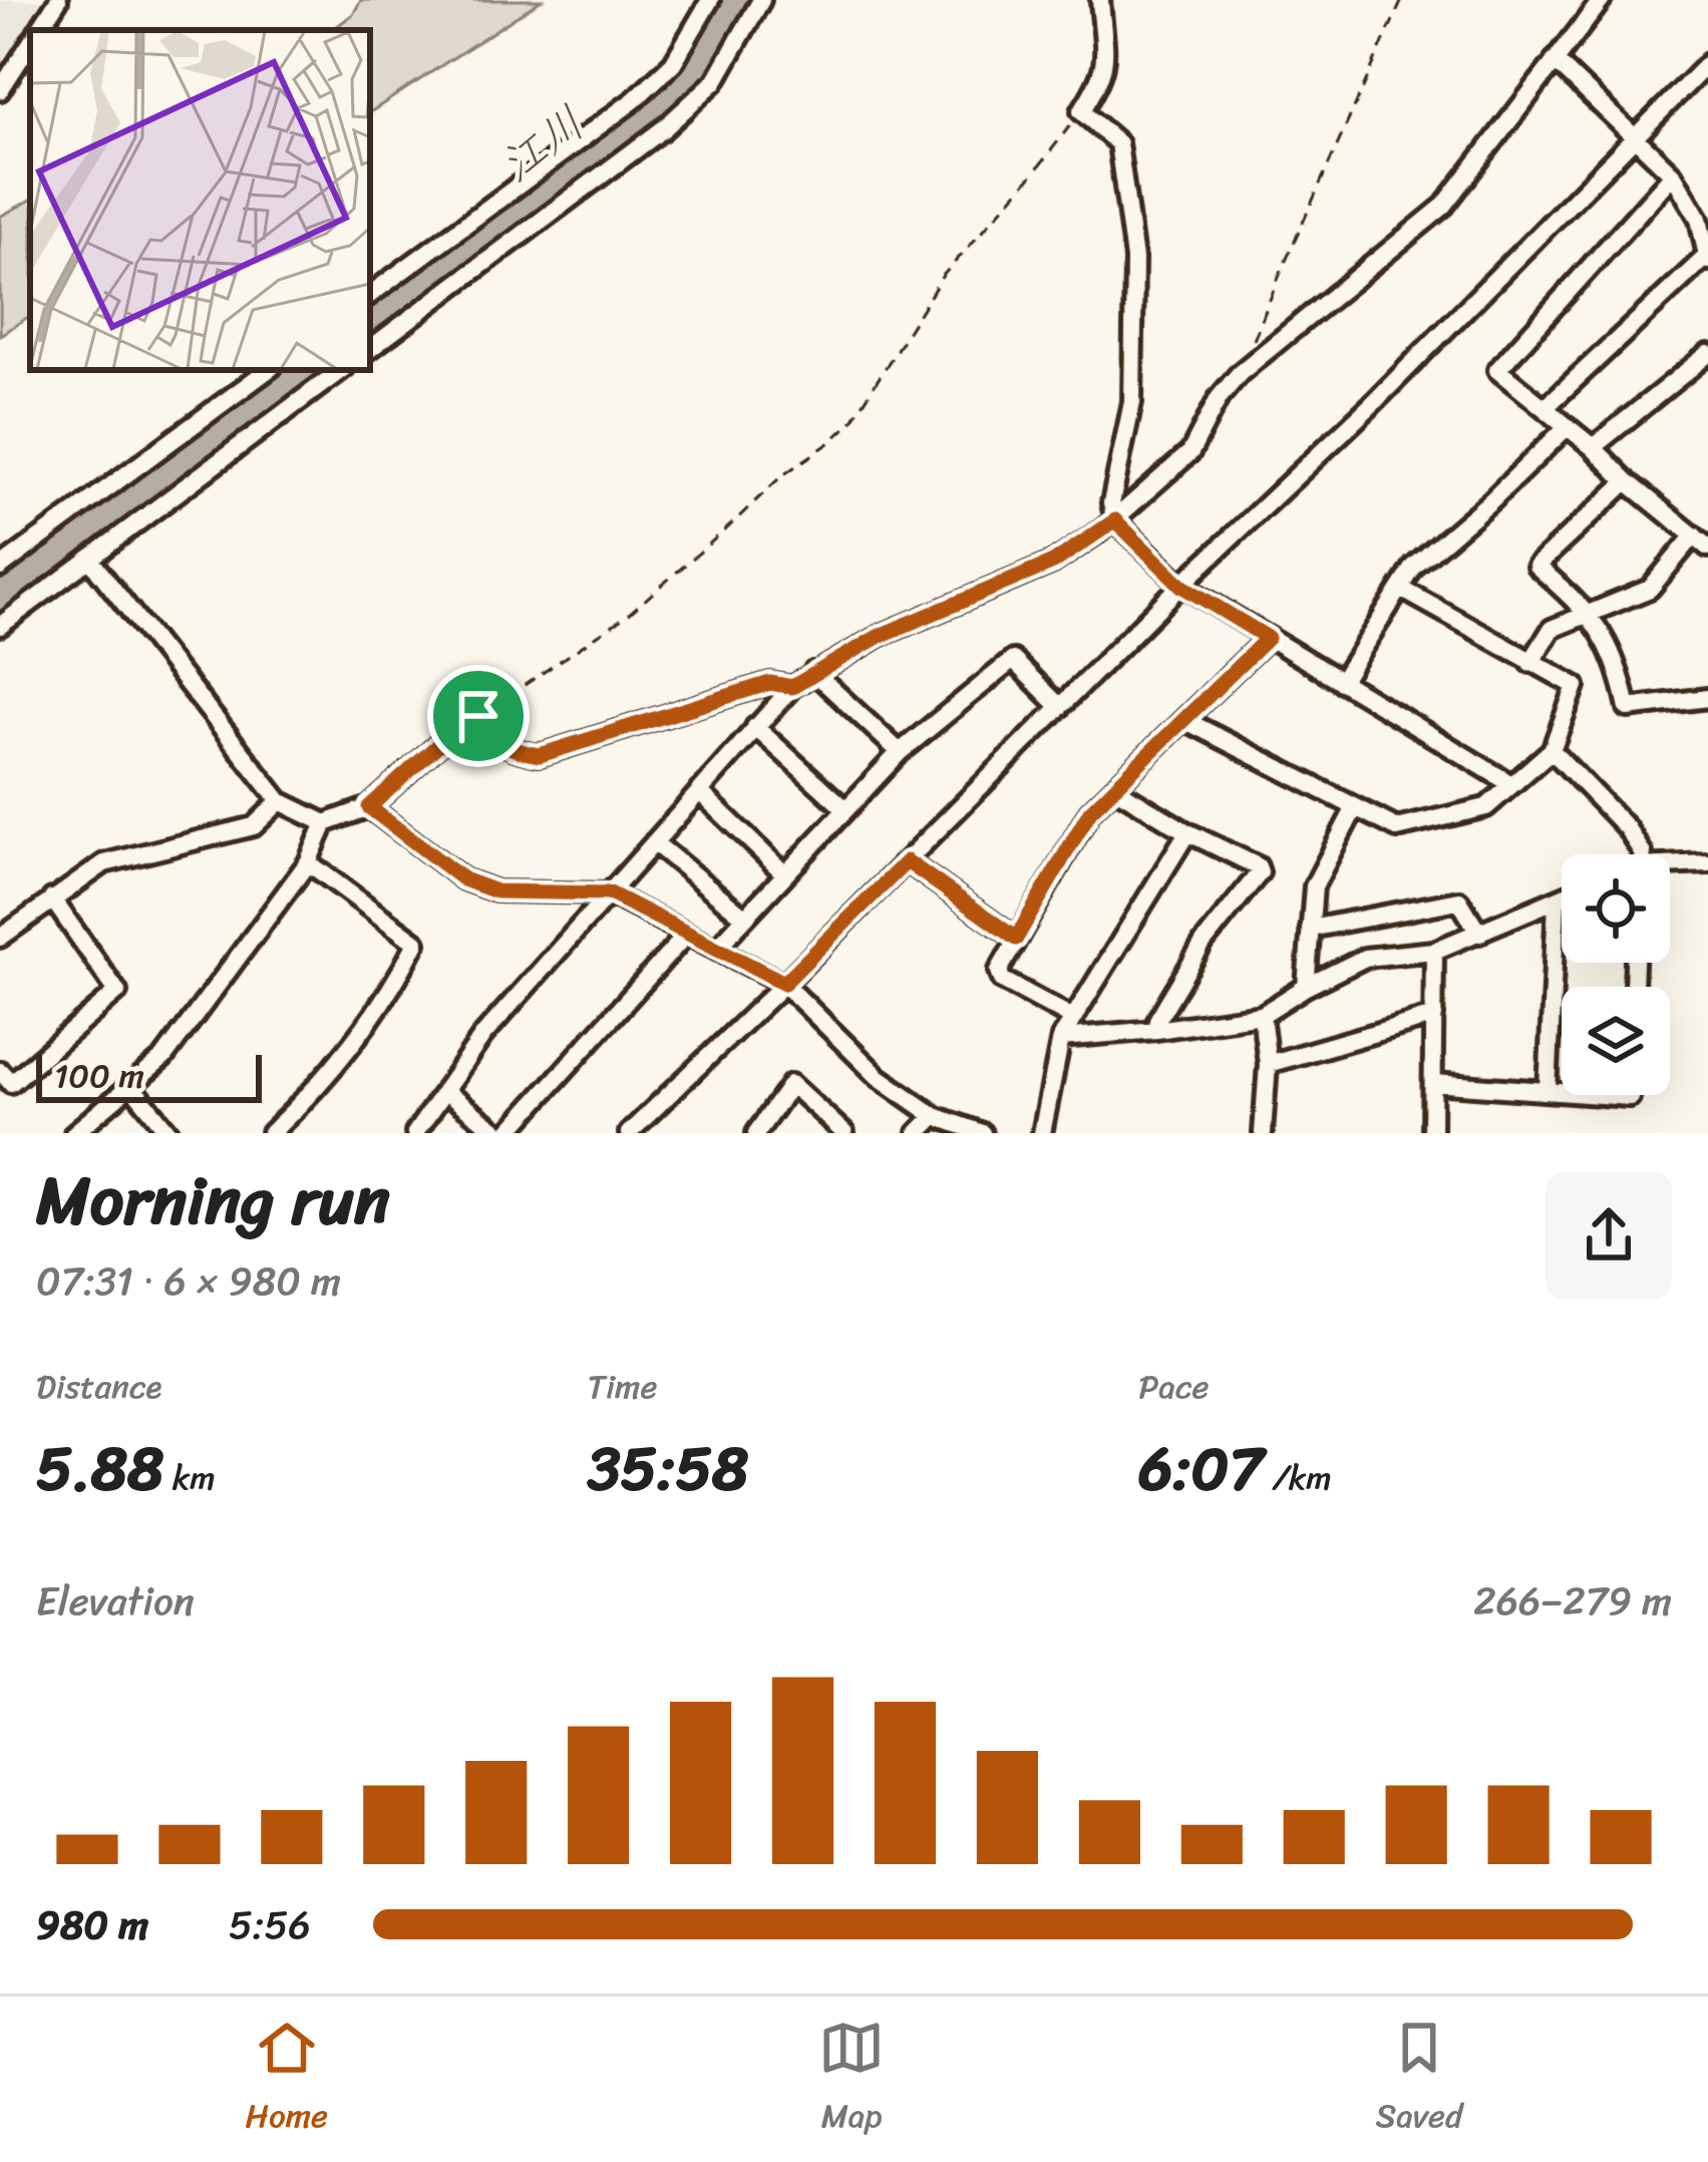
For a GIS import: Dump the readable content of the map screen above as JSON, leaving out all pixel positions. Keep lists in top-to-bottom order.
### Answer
{
  "water": ["江川"],
  "scale_bar": "100 m",
  "page": {
    "scale": "100 m",
    "heading": ["Morning run", "07:31 · 6 × 980 m"],
    "stats": [
      ["Distance", "5.88 km"],
      ["Time", "35:58"],
      ["Pace", "6:07 /km"]
    ],
    "chart": ["Elevation", "266–279 m"],
    "list": [
      {
        "name": "980 m",
        "note": "5:56"
      }
    ],
    "tabs": ["Home", "Map", "Saved"]
  }
}
